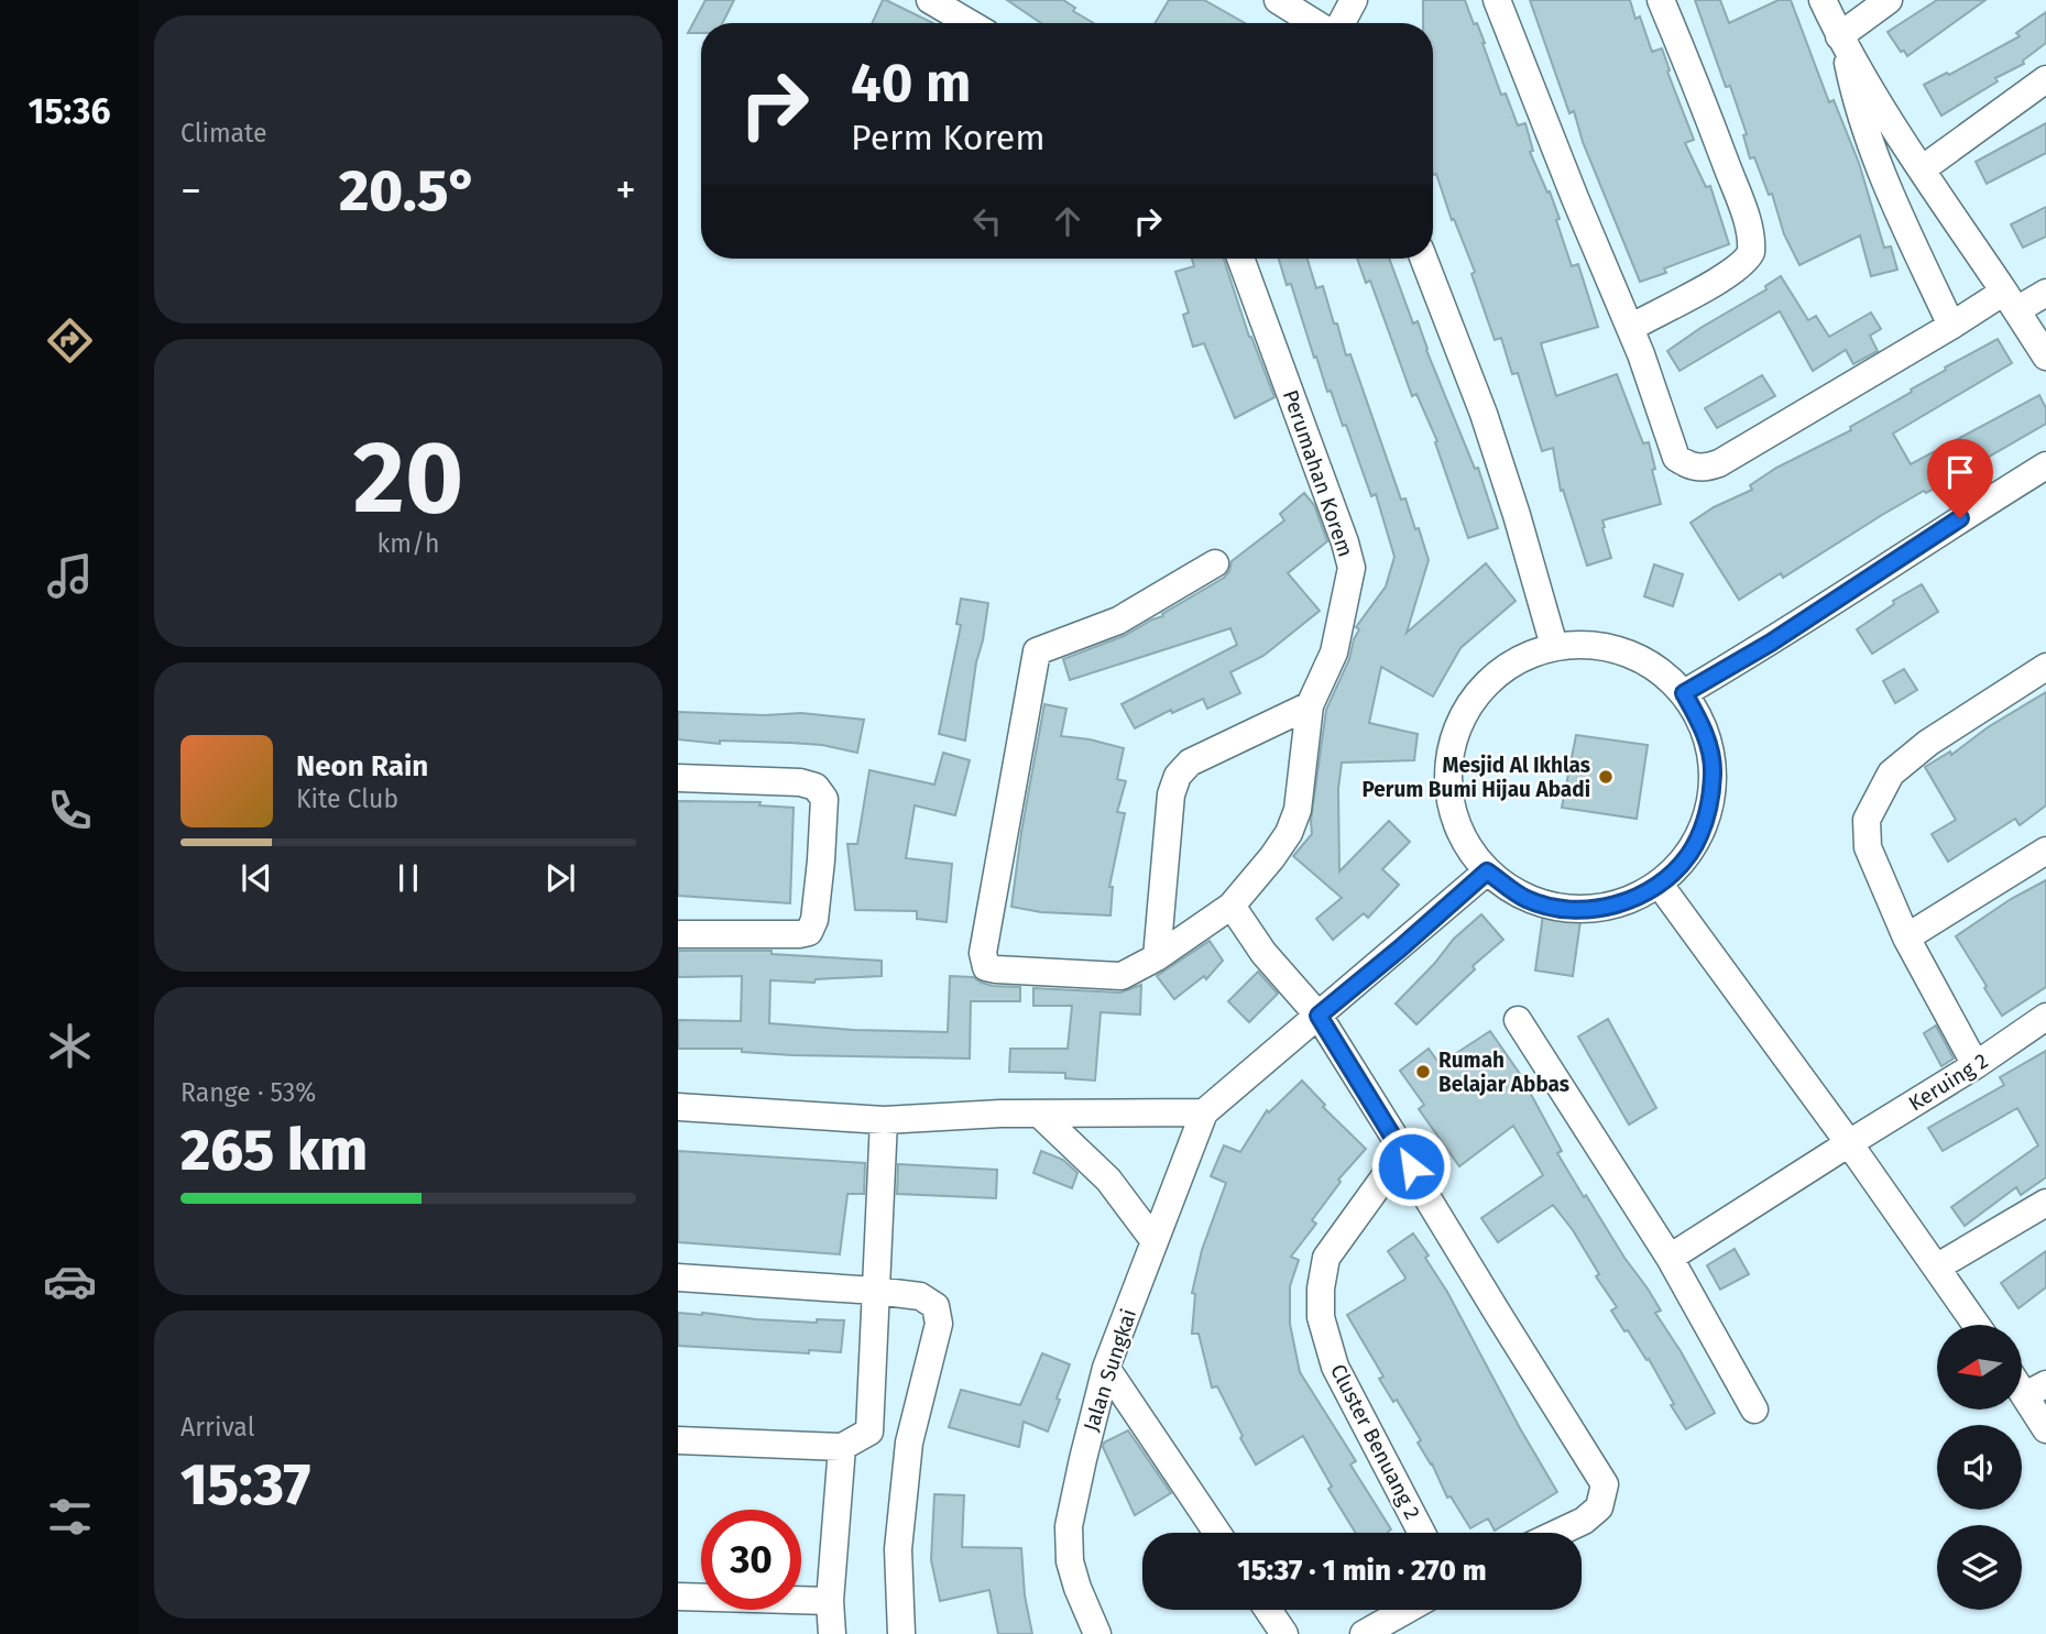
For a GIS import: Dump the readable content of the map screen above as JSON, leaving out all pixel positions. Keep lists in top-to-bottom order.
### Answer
{
  "streets": {
    "street": [
      "Perumahan Korem",
      "Keruing 2",
      "Jalan Sungkai",
      "Cluster Benuang 2"
    ]
  },
  "places": ["Mesjid Al Ikhlas Perum Bumi Hijau Abadi", "Rumah Belajar Abbas"],
  "north": "left",
  "page": {
    "tabs": "15:36",
    "tile": [
      "Climate",
      ["20", "km/h"],
      ["Range · 53%", "265 km"],
      ["Arrival", "15:37"]
    ],
    "turn": ["40 m", "Perm Korem"],
    "heat": ["−", "20.5°", "+"],
    "song": ["Neon Rain", "Kite Club"],
    "limit": "30",
    "trip": "15:37 · 1 min · 270 m"
  }
}
